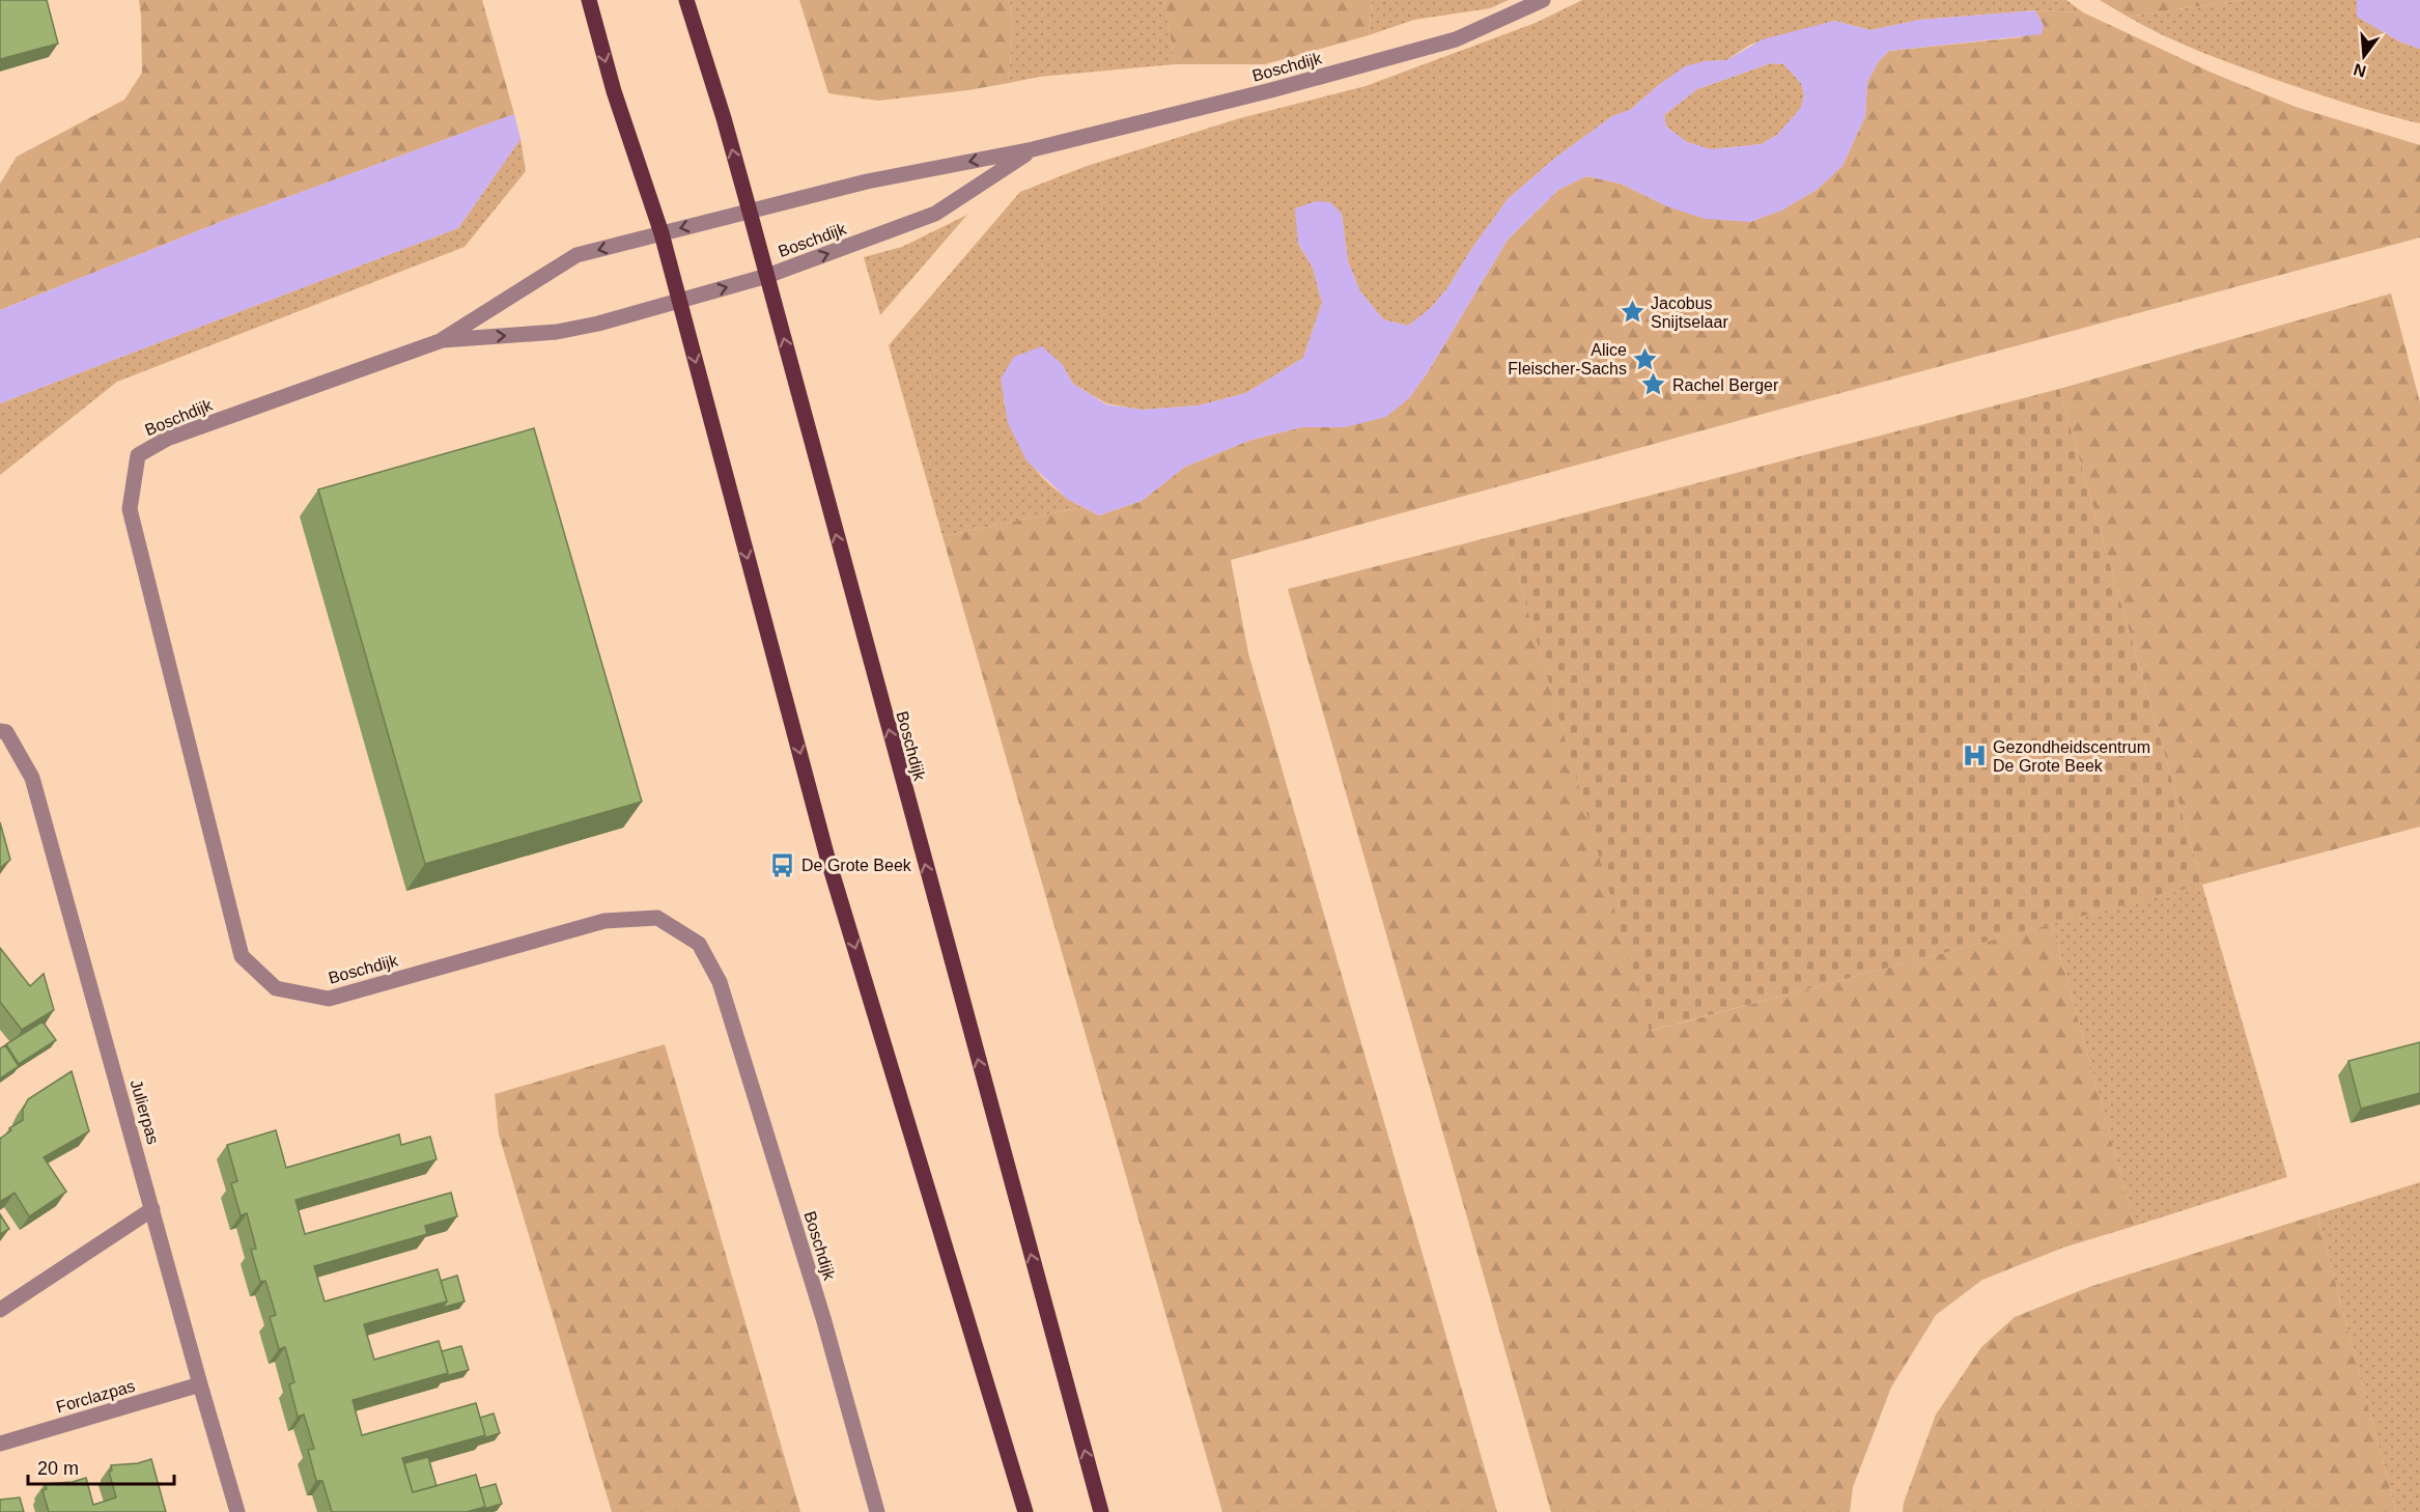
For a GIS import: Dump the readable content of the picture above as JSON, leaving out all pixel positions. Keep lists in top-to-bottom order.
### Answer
{
  "streets": {
    "main road": ["Boschdijk"],
    "street": ["Julierpas", "Forclazpas"]
  },
  "crossings": [
    ["Julierpas", "Forclazpas"]
  ],
  "places": {
    "place": ["Jacobus Snijtselaar", "Alice Fleischer-Sachs", "Rachel Berger"],
    "hospital": ["Gezondheidscentrum De Grote Beek"],
    "bus stop": ["De Grote Beek"]
  },
  "scale_bar": "20 m",
  "north": "bottom"
}
